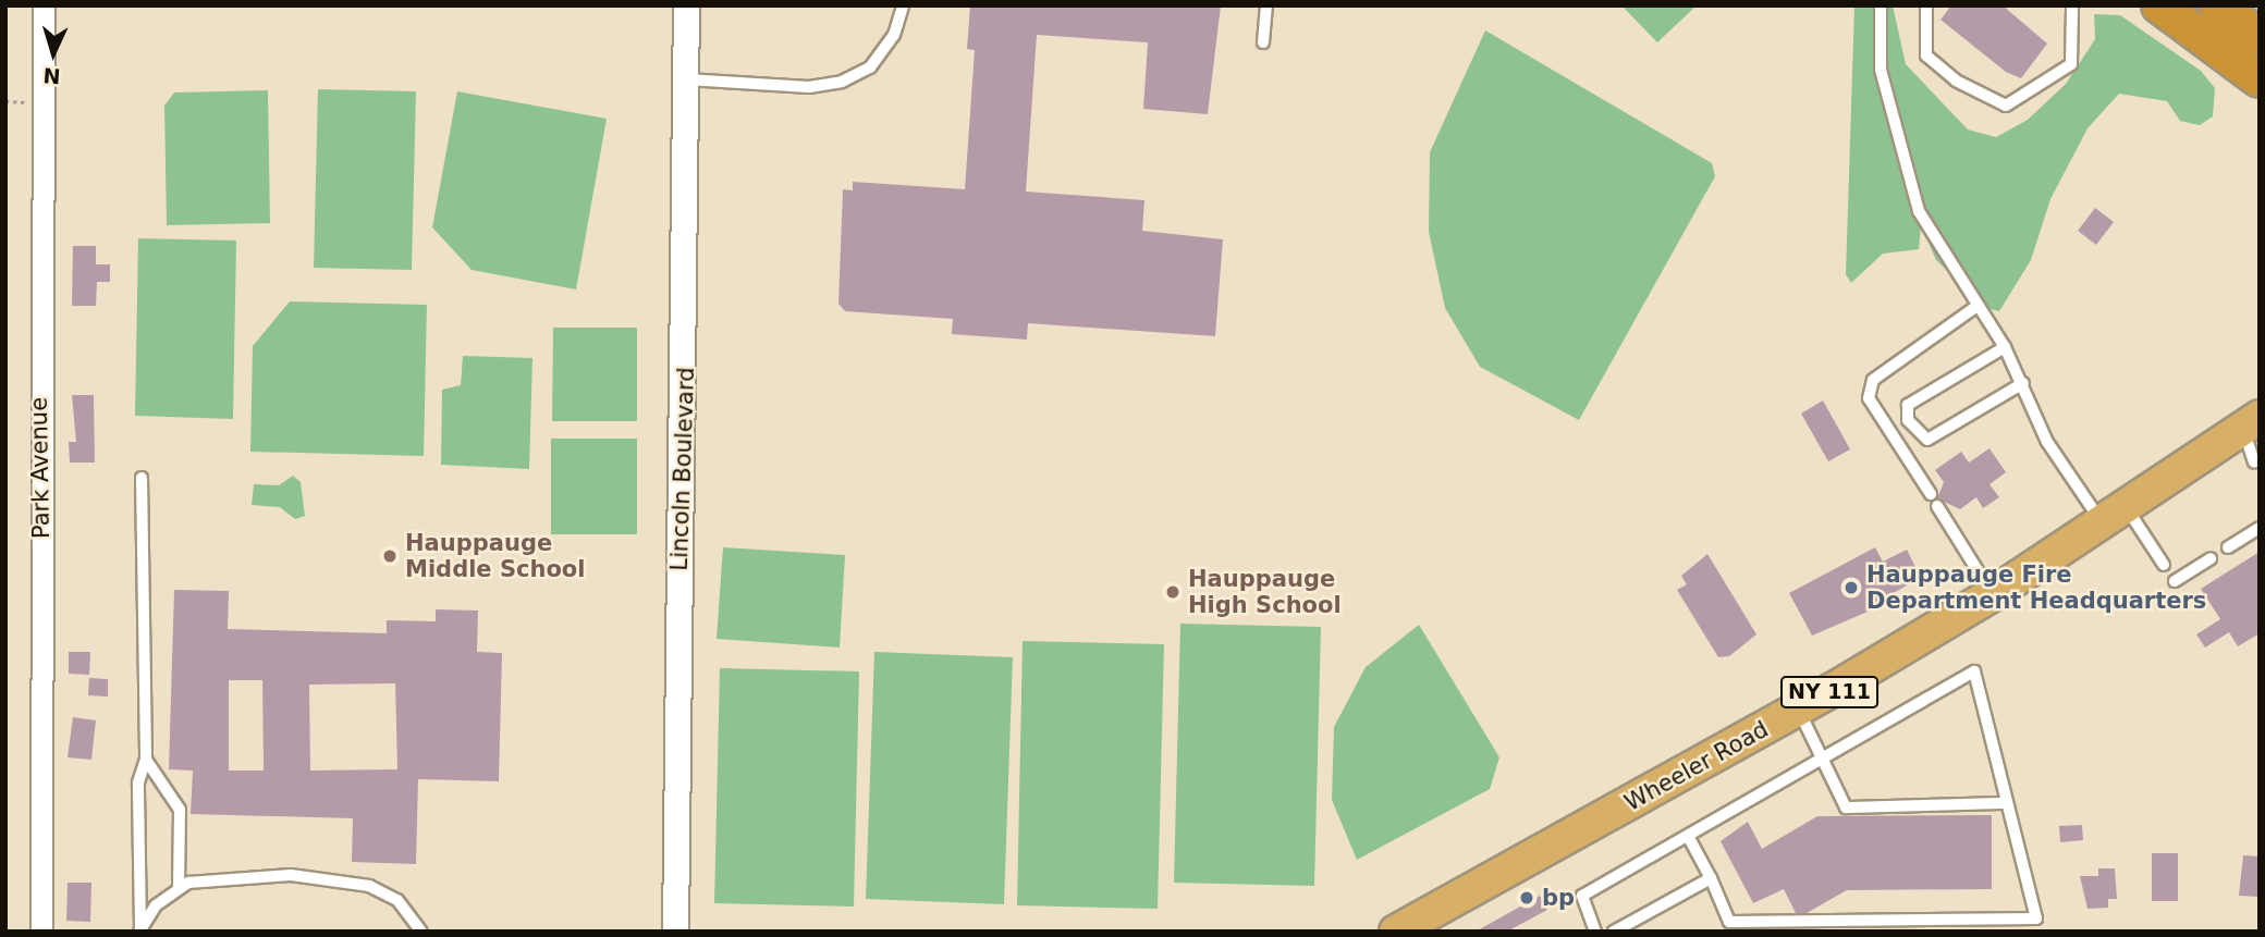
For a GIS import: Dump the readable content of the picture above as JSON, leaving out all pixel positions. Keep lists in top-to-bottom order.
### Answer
{
  "streets": {
    "main road": ["NY 111", "Wheeler Road"],
    "street": ["Park Avenue", "Lincoln Boulevard"]
  },
  "places": [
    "Hauppauge Middle School",
    "Hauppauge Fire Department Headquarters",
    "Hauppauge High School",
    "bp"
  ],
  "north": "bottom"
}
